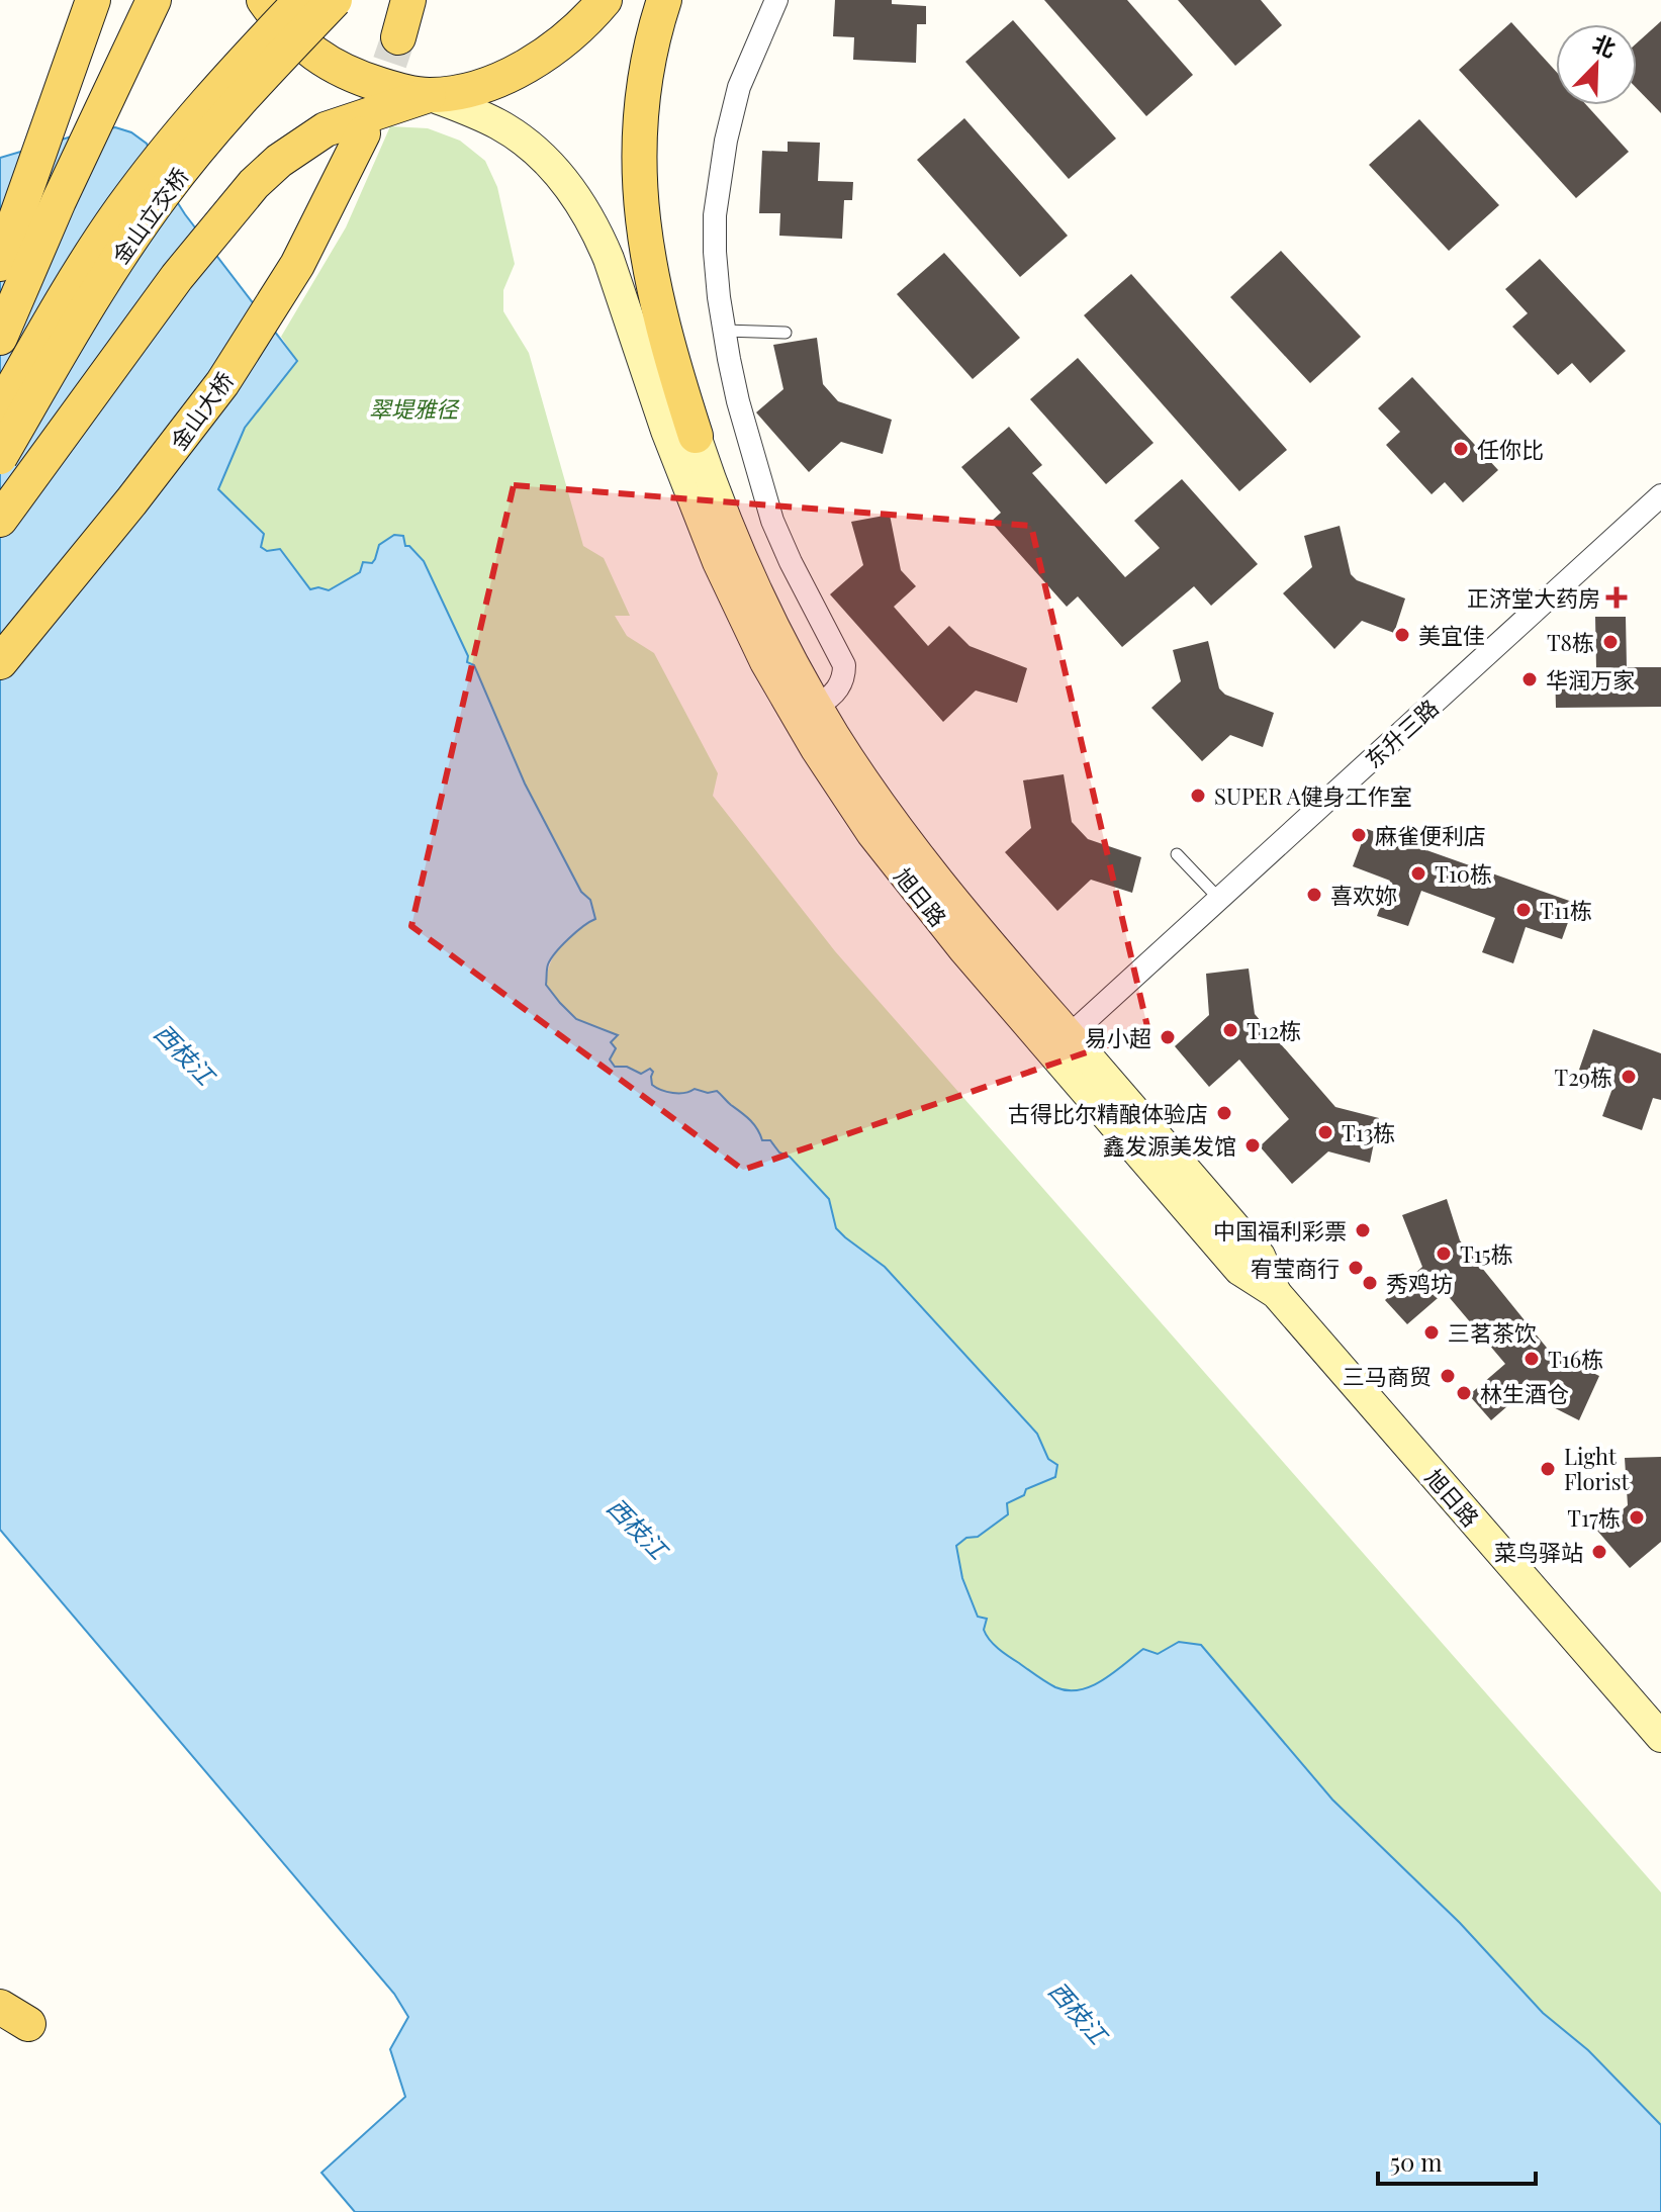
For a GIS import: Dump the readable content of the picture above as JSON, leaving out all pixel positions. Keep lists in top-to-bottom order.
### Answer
{
  "streets": {
    "main road": ["金山立交桥", "金山大桥", "旭日路"],
    "street": ["东升三路"]
  },
  "crossings": [
    ["东升三路", "旭日路"]
  ],
  "water": ["西枝江"],
  "parks": ["翠堤雅径"],
  "places": {
    "other": [
      "任你比",
      "美宜佳",
      "T8栋",
      "华润万家",
      "SUPER A健身工作室",
      "麻雀便利店",
      "T10栋",
      "喜欢妳",
      "T11栋",
      "T12栋",
      "易小超",
      "T29栋",
      "古得比尔精酿体验店",
      "T13栋",
      "鑫发源美发馆",
      "中国福利彩票",
      "T15栋",
      "宥莹商行",
      "秀鸡坊",
      "三茗茶饮",
      "T16栋",
      "三马商贸",
      "林生酒仓",
      "Light Florist",
      "T17栋",
      "菜鸟驿站"
    ],
    "health": ["正济堂大药房"]
  },
  "scale_bar": "50 m",
  "north": "top right"
}
